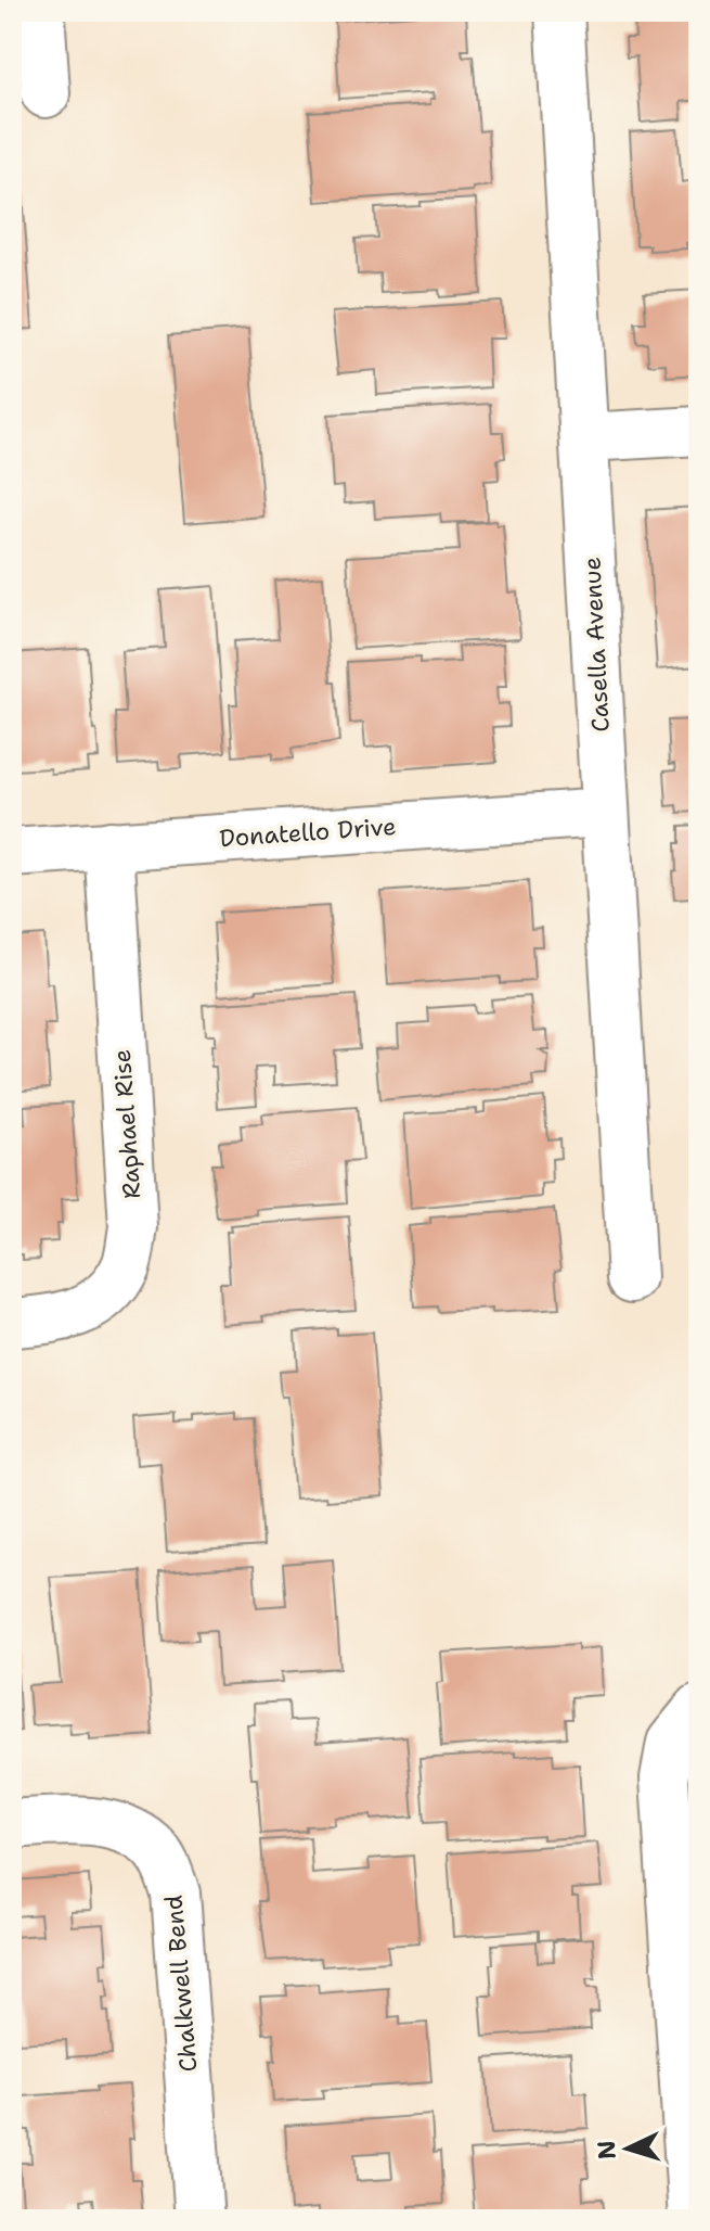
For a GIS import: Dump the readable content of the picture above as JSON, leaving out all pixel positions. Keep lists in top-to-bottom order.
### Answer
{
  "streets": {
    "street": [
      "Casella Avenue",
      "Donatello Drive",
      "Raphael Rise",
      "Chalkwell Bend"
    ]
  },
  "crossings": [
    ["Casella Avenue", "Donatello Drive"],
    ["Donatello Drive", "Raphael Rise"]
  ],
  "north": "left"
}
